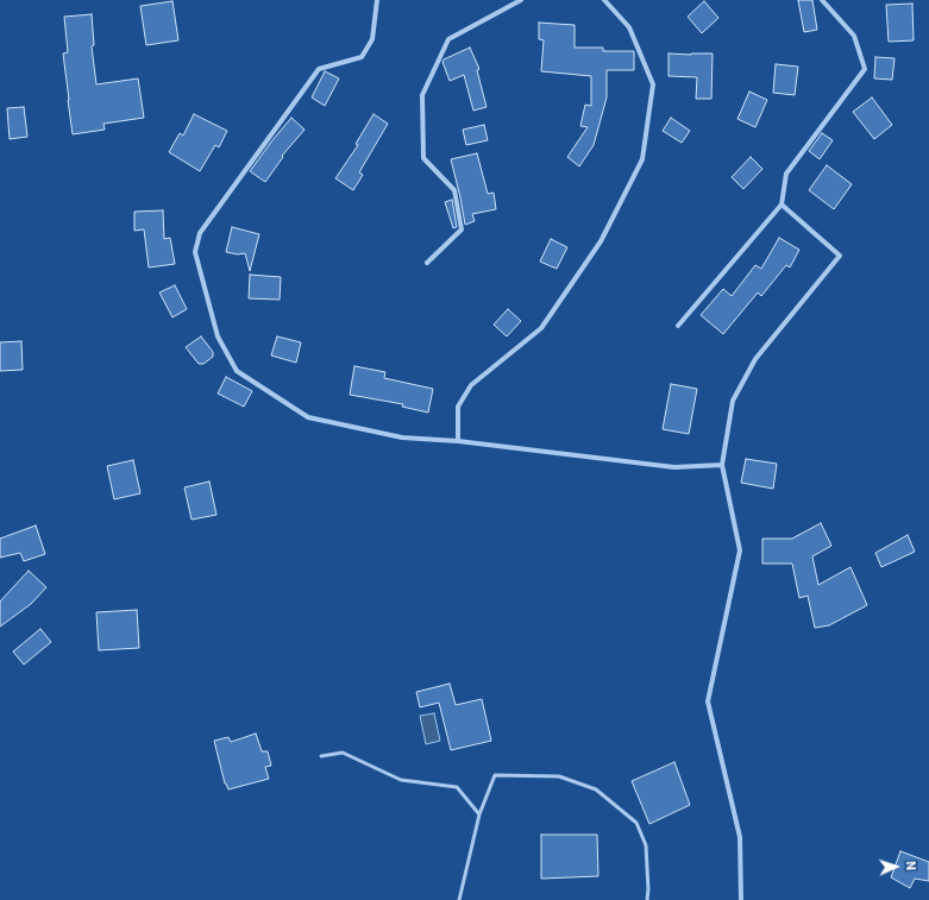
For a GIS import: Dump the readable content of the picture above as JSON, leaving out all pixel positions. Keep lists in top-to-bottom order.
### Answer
{
  "north": "right"
}
